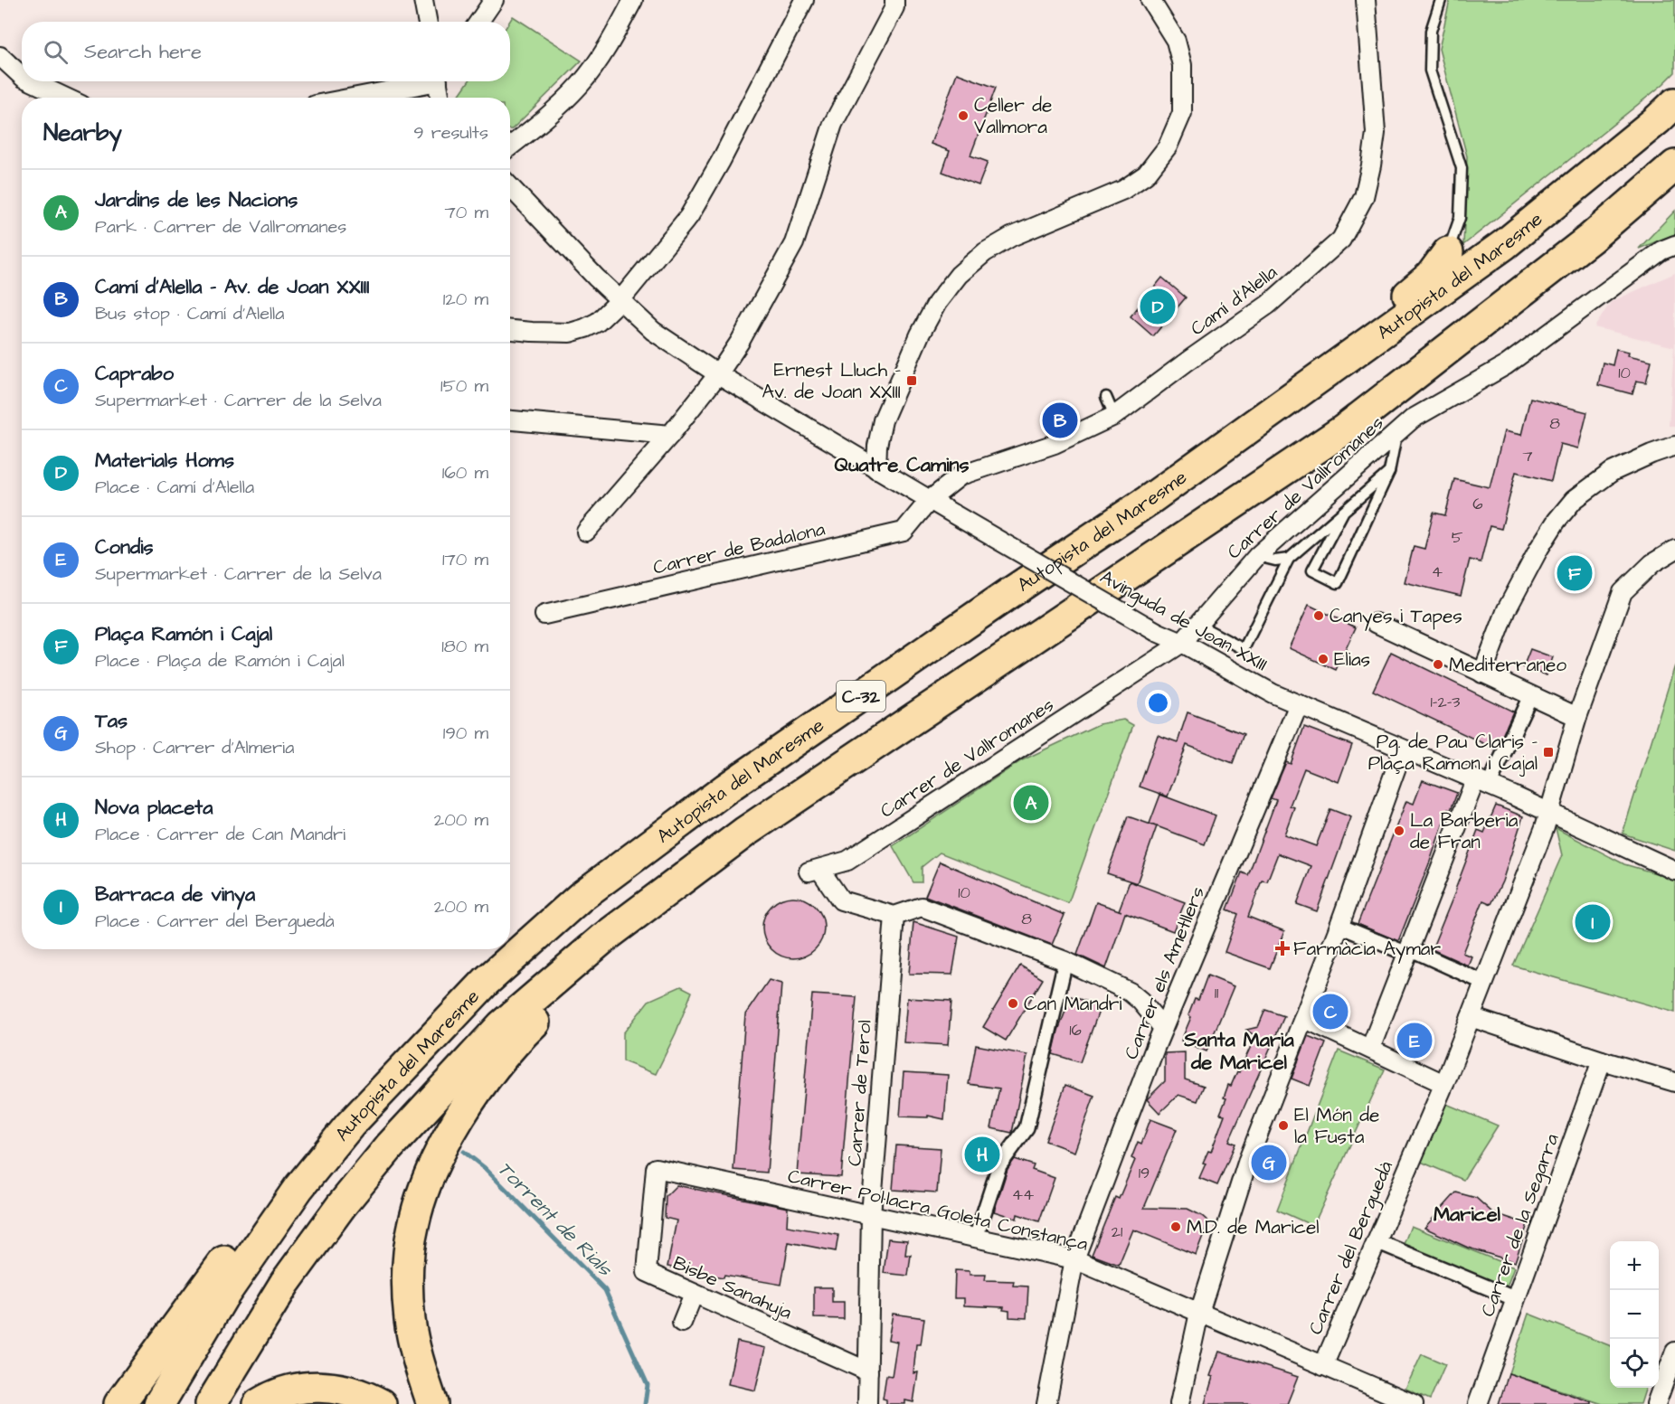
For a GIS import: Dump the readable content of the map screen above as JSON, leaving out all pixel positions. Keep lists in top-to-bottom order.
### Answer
{
  "streets": {
    "highway": ["Autopista del Maresme", "C-32"],
    "street": [
      "Camí d'Alella",
      "Carrer de Vallromanes",
      "Carrer de Badalona",
      "Avinguda de Joan XXIII",
      "Carrer els Ametllers",
      "Carrer de Terol",
      "Carrer Pol·lacra Goleta Constança",
      "Carrer de la Segarra",
      "Carrer del Berguedà",
      "Bisbe Sanahuja"
    ]
  },
  "crossings": [
    ["Camí d'Alella", "Carrer de Badalona"],
    ["Camí d'Alella", "Avinguda de Joan XXIII"],
    ["Carrer de Vallromanes", "Avinguda de Joan XXIII"],
    ["Carrer de Vallromanes", "Carrer de Terol"],
    ["Carrer de Badalona", "Avinguda de Joan XXIII"],
    ["Avinguda de Joan XXIII", "Carrer els Ametllers"],
    ["Avinguda de Joan XXIII", "Carrer del Berguedà"],
    ["Carrer els Ametllers", "Carrer Pol·lacra Goleta Constança"],
    ["Carrer de Terol", "Carrer Pol·lacra Goleta Constança"],
    ["Carrer de Terol", "Bisbe Sanahuja"],
    ["Carrer Pol·lacra Goleta Constança", "Carrer del Berguedà"],
    ["Carrer Pol·lacra Goleta Constança", "Bisbe Sanahuja"]
  ],
  "districts": ["Quatre Camins", "Santa Maria de Maricel", "Maricel"],
  "water": ["Torrent de Rials"],
  "places": {
    "other": [
      "Celler de Vallmora",
      "Canyes i Tapes",
      "Elias",
      "Mediterraneo",
      "La Barberia de Fran",
      "Can Mandri",
      "El Món de la Fusta",
      "M.D. de Maricel"
    ],
    "transit": ["Ernest Lluch - Av. de Joan XXIII", "Pg. de Pau Claris - Plaça Ramon i Cajal"],
    "health": ["Farmàcia Aymar"]
  },
  "house_numbers": [
    "10",
    "8",
    "7",
    "6",
    "5",
    "4",
    "1-2-3",
    "10",
    "8",
    "11",
    "16",
    "19",
    "44",
    "21"
  ],
  "page": {
    "search": "Search here",
    "heading": ["Nearby", "9 results"],
    "list": [
      {
        "mark": "A",
        "name": "Jardins de les Nacions",
        "note": "Park · Carrer de Vallromanes",
        "value": "70 m"
      },
      {
        "mark": "B",
        "name": "Camí d'Alella - Av. de Joan XXIII",
        "note": "Bus stop · Camí d'Alella",
        "value": "120 m"
      },
      {
        "mark": "C",
        "name": "Caprabo",
        "note": "Supermarket · Carrer de la Selva",
        "value": "150 m"
      },
      {
        "mark": "D",
        "name": "Materials Homs",
        "note": "Place · Camí d'Alella",
        "value": "160 m"
      },
      {
        "mark": "E",
        "name": "Condis",
        "note": "Supermarket · Carrer de la Selva",
        "value": "170 m"
      },
      {
        "mark": "F",
        "name": "Plaça Ramón i Cajal",
        "note": "Place · Plaça de Ramón i Cajal",
        "value": "180 m"
      },
      {
        "mark": "G",
        "name": "Tas",
        "note": "Shop · Carrer d'Almeria",
        "value": "190 m"
      },
      {
        "mark": "H",
        "name": "Nova placeta",
        "note": "Place · Carrer de Can Mandri",
        "value": "200 m"
      },
      {
        "mark": "I",
        "name": "Barraca de vinya",
        "note": "Place · Carrer del Berguedà",
        "value": "200 m"
      }
    ],
    "pins": [
      "D",
      "B",
      "F",
      "A",
      "I",
      "C",
      "E",
      "H",
      "G"
    ],
    "map_buttons": ["+", "−"]
  }
}
